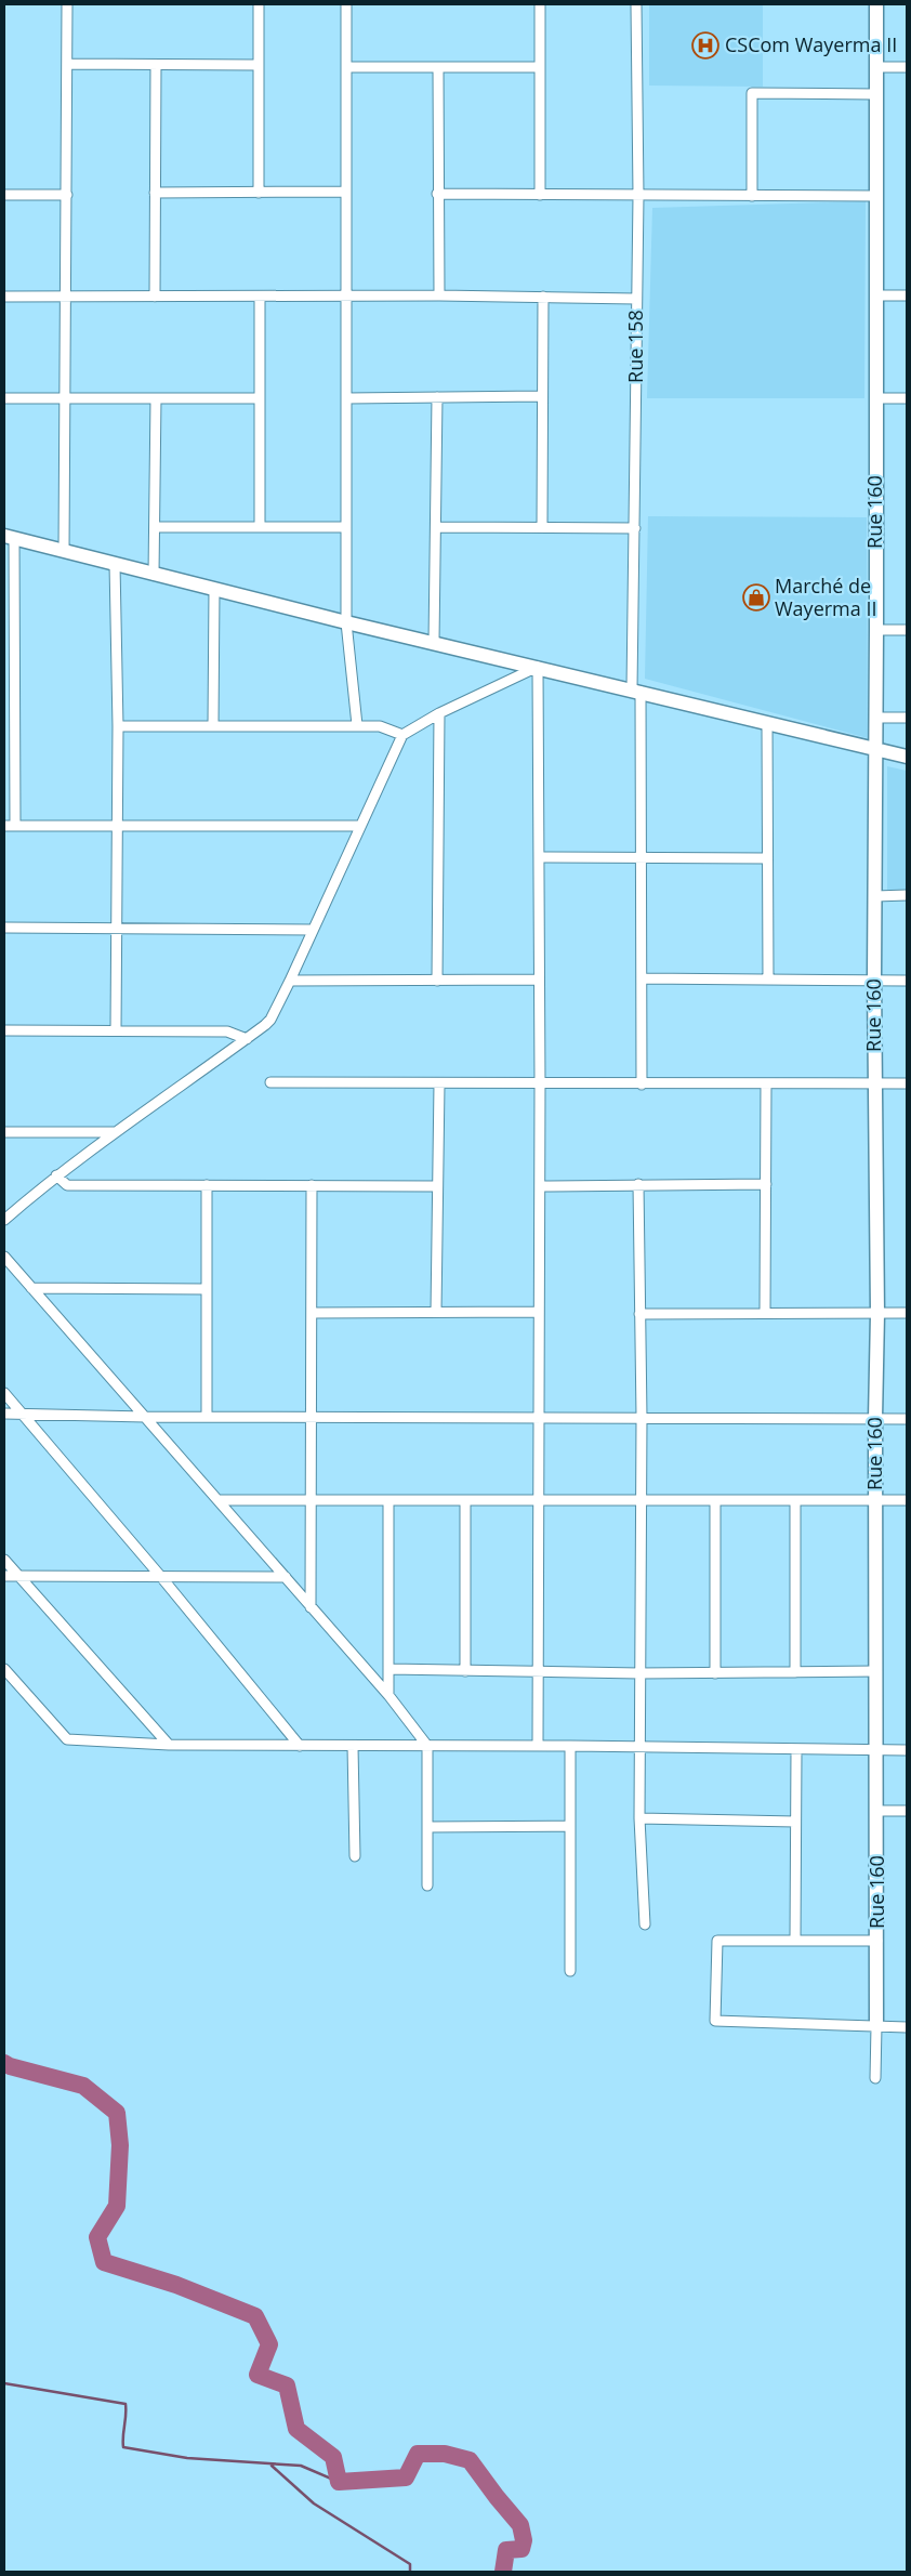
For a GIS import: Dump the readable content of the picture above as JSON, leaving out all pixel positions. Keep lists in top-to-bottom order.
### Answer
{
  "streets": {
    "street": ["Rue 158", "Rue 160"]
  },
  "places": {
    "hospital": ["CSCom Wayerma II"],
    "shop": ["Marché de Wayerma II"]
  }
}
